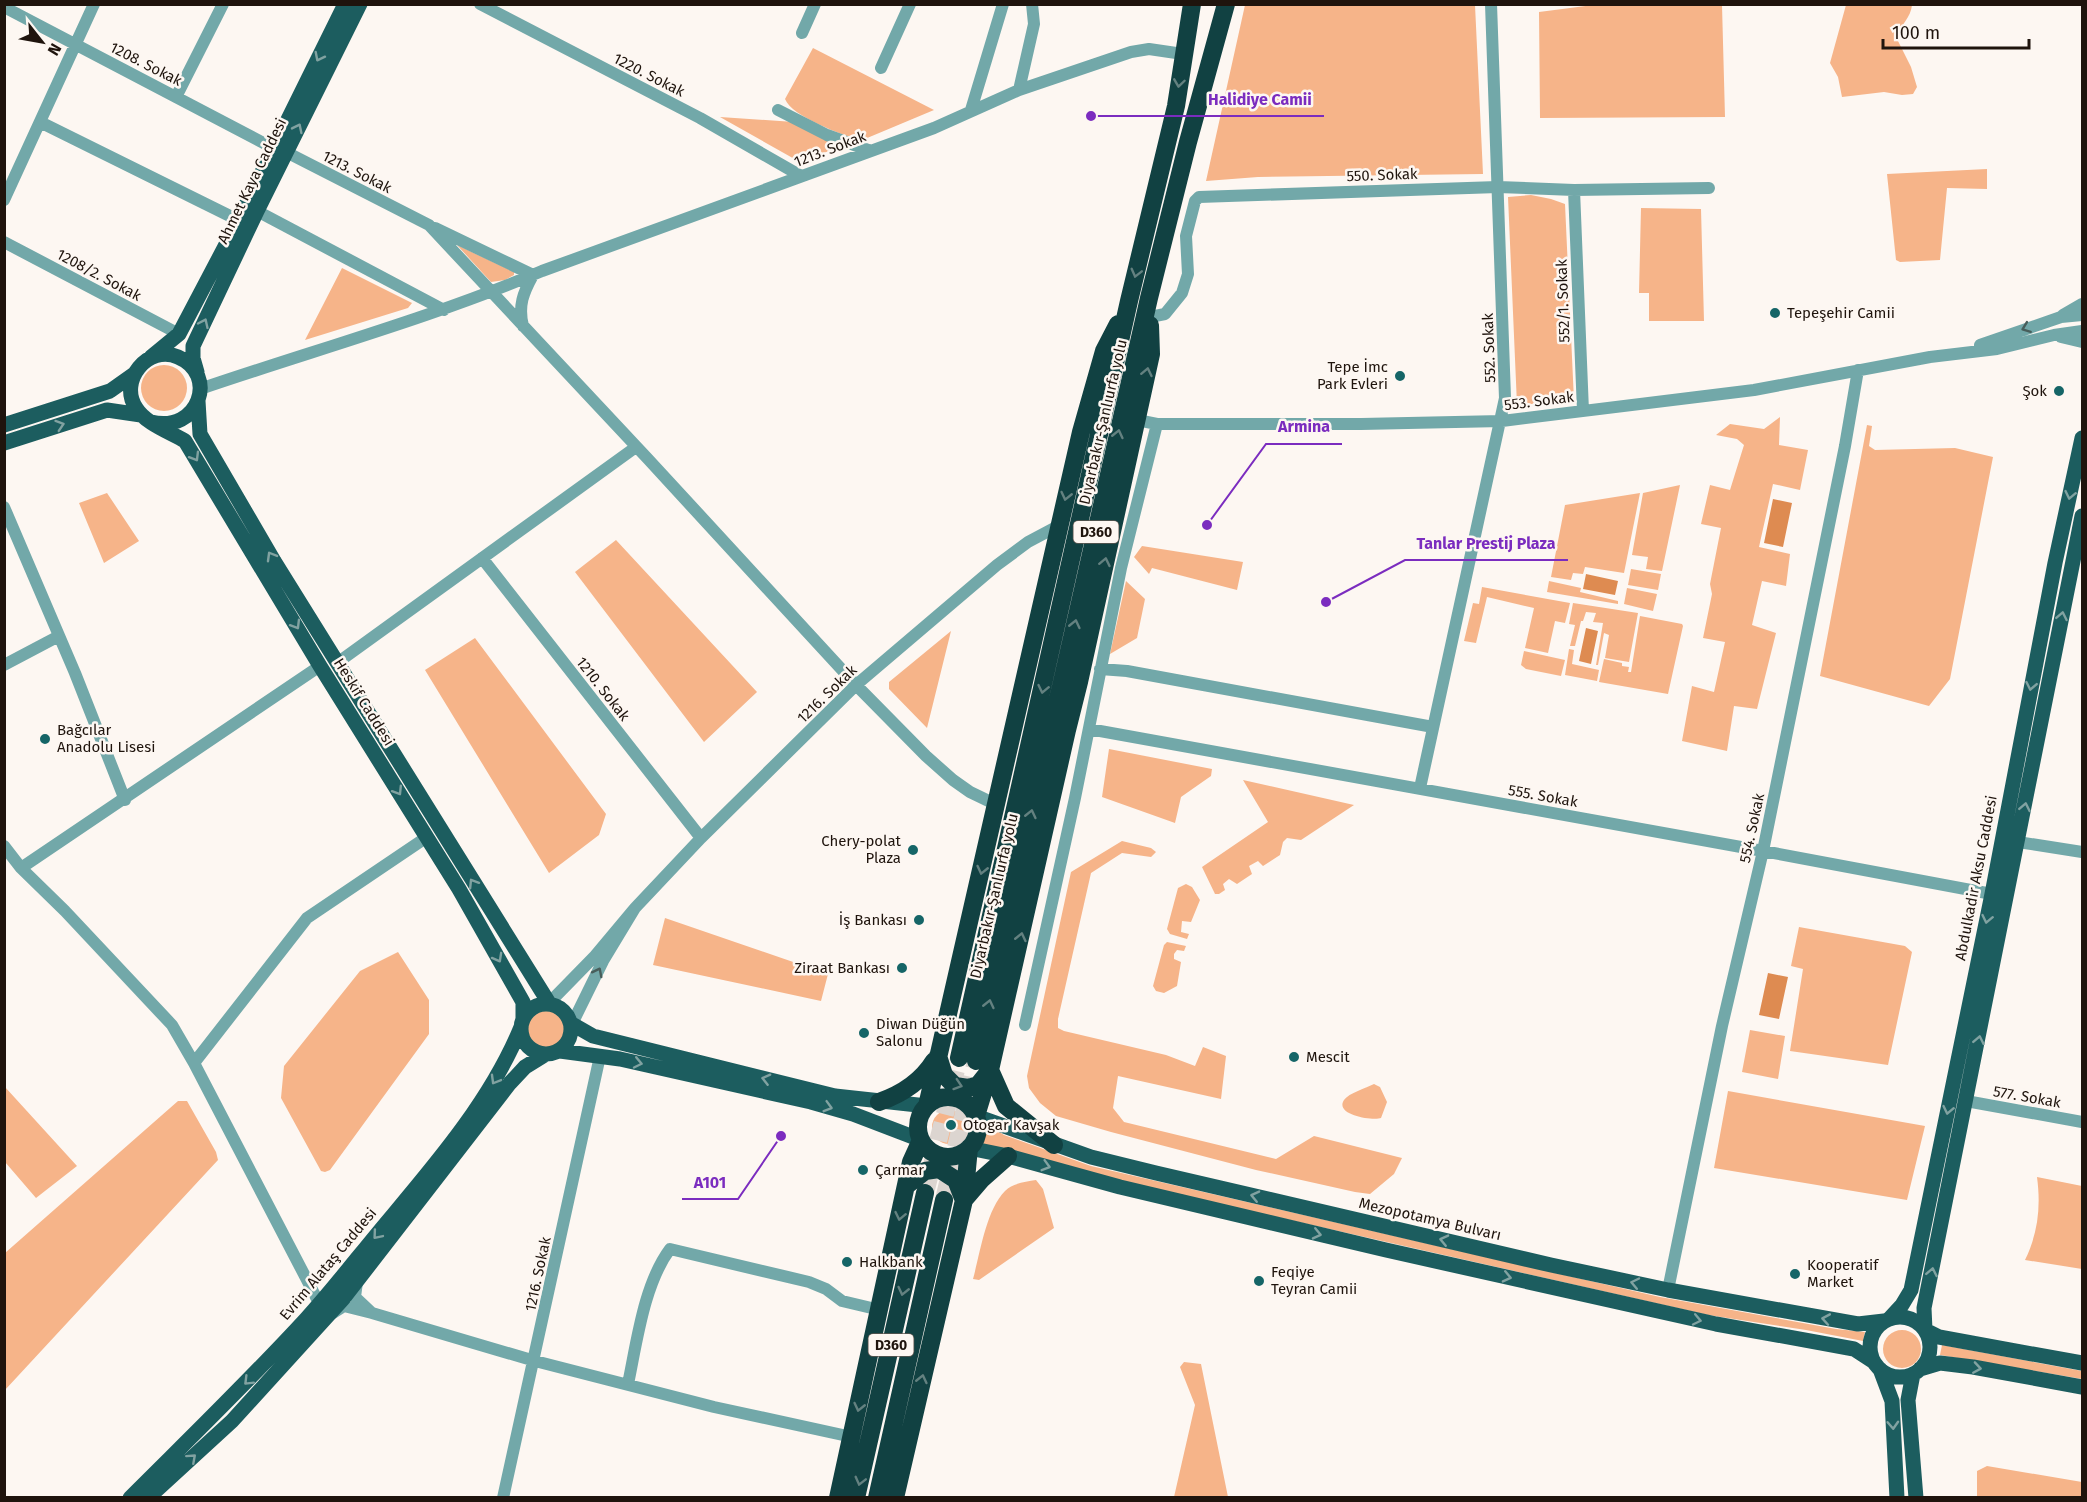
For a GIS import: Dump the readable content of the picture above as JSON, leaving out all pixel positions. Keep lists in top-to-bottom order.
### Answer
{
  "streets": {
    "highway": ["Diyarbakır-Şanlıurfa yolu", "D360"],
    "main road": [
      "Ahmet Kaya Caddesi",
      "Heskif Caddesi",
      "Abdulkadir Aksu Caddesi",
      "Mezopotamya Bulvarı",
      "Evrim Alataş Caddesi"
    ],
    "street": [
      "1208. Sokak",
      "1220. Sokak",
      "1213. Sokak",
      "550. Sokak",
      "1208/2. Sokak",
      "552/1. Sokak",
      "552. Sokak",
      "553. Sokak",
      "1210. Sokak",
      "1216. Sokak",
      "555. Sokak",
      "554. Sokak",
      "577. Sokak"
    ]
  },
  "crossings": [
    ["1208. Sokak", "1213. Sokak"],
    ["1208. Sokak", "Ahmet Kaya Caddesi"],
    ["1220. Sokak", "1213. Sokak"],
    ["1213. Sokak", "Ahmet Kaya Caddesi"],
    ["1213. Sokak", "Diyarbakır-Şanlıurfa yolu"],
    ["1213. Sokak", "1216. Sokak"],
    ["550. Sokak", "552/1. Sokak"],
    ["550. Sokak", "552. Sokak"],
    ["Ahmet Kaya Caddesi", "1208/2. Sokak"],
    ["Ahmet Kaya Caddesi", "Heskif Caddesi"],
    ["Ahmet Kaya Caddesi", "Evrim Alataş Caddesi"],
    ["552/1. Sokak", "553. Sokak"],
    ["552. Sokak", "553. Sokak"],
    ["552. Sokak", "555. Sokak"],
    ["553. Sokak", "554. Sokak"],
    ["1210. Sokak", "1216. Sokak"],
    ["Heskif Caddesi", "Evrim Alataş Caddesi"],
    ["555. Sokak", "554. Sokak"],
    ["555. Sokak", "Abdulkadir Aksu Caddesi"],
    ["554. Sokak", "Mezopotamya Bulvarı"],
    ["Abdulkadir Aksu Caddesi", "Mezopotamya Bulvarı"]
  ],
  "one_way": ["Heskif Caddesi"],
  "places": [
    "Halidiye Camii",
    "Tepeşehir Camii",
    "Tepe İmc Park Evleri",
    "Şok",
    "Armina",
    "Tanlar Prestij Plaza",
    "Bağcılar Anadolu Lisesi",
    "Chery-polat Plaza",
    "İş Bankası",
    "Ziraat Bankası",
    "Diwan Düğün Salonu",
    "Mescit",
    "Otogar Kavşak",
    "A101",
    "Çarmar",
    "Halkbank",
    "Kooperatif Market",
    "Feqiye Teyran Camii"
  ],
  "scale_bar": "100 m",
  "north": "bottom right"
}
